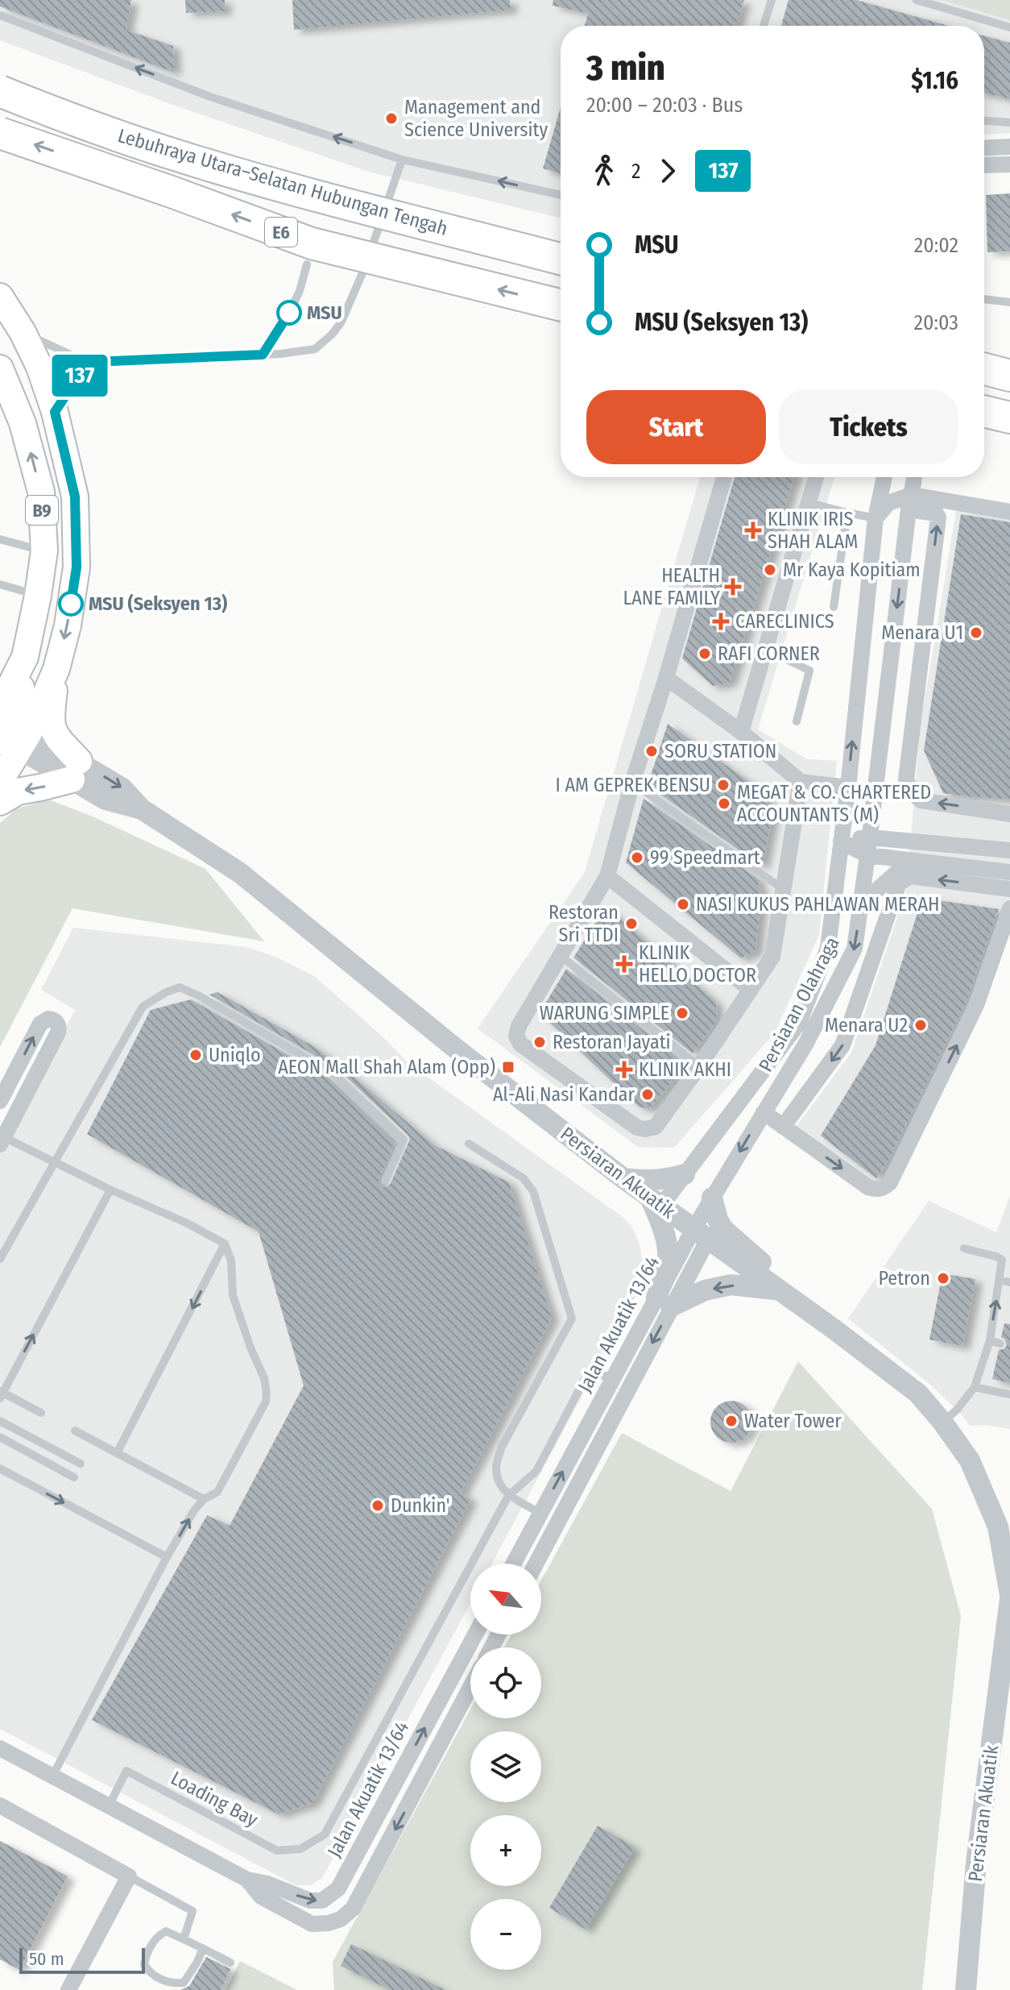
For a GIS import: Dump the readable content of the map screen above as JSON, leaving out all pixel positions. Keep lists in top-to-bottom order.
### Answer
{
  "streets": {
    "highway": ["Lebuhraya Utara–Selatan Hubungan Tengah", "E6"],
    "main road": ["B9"],
    "street": ["Persiaran Olahraga", "Persiaran Akuatik", "Jalan Akuatik 13/64"],
    "lane": ["Loading Bay"]
  },
  "crossings": [
    ["B9", "Persiaran Akuatik"],
    ["Persiaran Olahraga", "Persiaran Akuatik"],
    ["Persiaran Olahraga", "Jalan Akuatik 13/64"],
    ["Persiaran Akuatik", "Jalan Akuatik 13/64"],
    ["Jalan Akuatik 13/64", "Loading Bay"]
  ],
  "places": {
    "other": [
      "Management and Science University",
      "MSU",
      "Mr Kaya Kopitiam",
      "MSU (Seksyen 13)",
      "Menara U1",
      "RAFI CORNER",
      "SORU STATION",
      "I AM GEPREK BENSU",
      "MEGAT & CO. CHARTERED ACCOUNTANTS (M)",
      "99 Speedmart",
      "NASI KUKUS PAHLAWAN MERAH",
      "Restoran Sri TTDI",
      "WARUNG SIMPLE",
      "Menara U2",
      "Restoran Jayati",
      "Uniqlo",
      "Al-Ali Nasi Kandar",
      "Petron",
      "Water Tower",
      "Dunkin'"
    ],
    "health": [
      "KLINIK IRIS SHAH ALAM",
      "HEALTH LANE FAMILY",
      "CARECLINICS",
      "KLINIK HELLO DOCTOR",
      "KLINIK AKHI"
    ],
    "transit": ["AEON Mall Shah Alam (Opp)"]
  },
  "lines": ["bus line 137"],
  "scale_bar": "50 m",
  "north": "top left",
  "page": {
    "on_map": "137",
    "heading": ["3 min", "20:00 – 20:03 · Bus", "$1.16"],
    "legs": ["2", "137"],
    "list": [
      {
        "name": "MSU",
        "value": "20:02"
      },
      {
        "name": "MSU (Seksyen 13)",
        "value": "20:03"
      }
    ],
    "buttons": ["Start", "Tickets"],
    "map_buttons": ["+", "−"],
    "scale": "50 m"
  }
}
